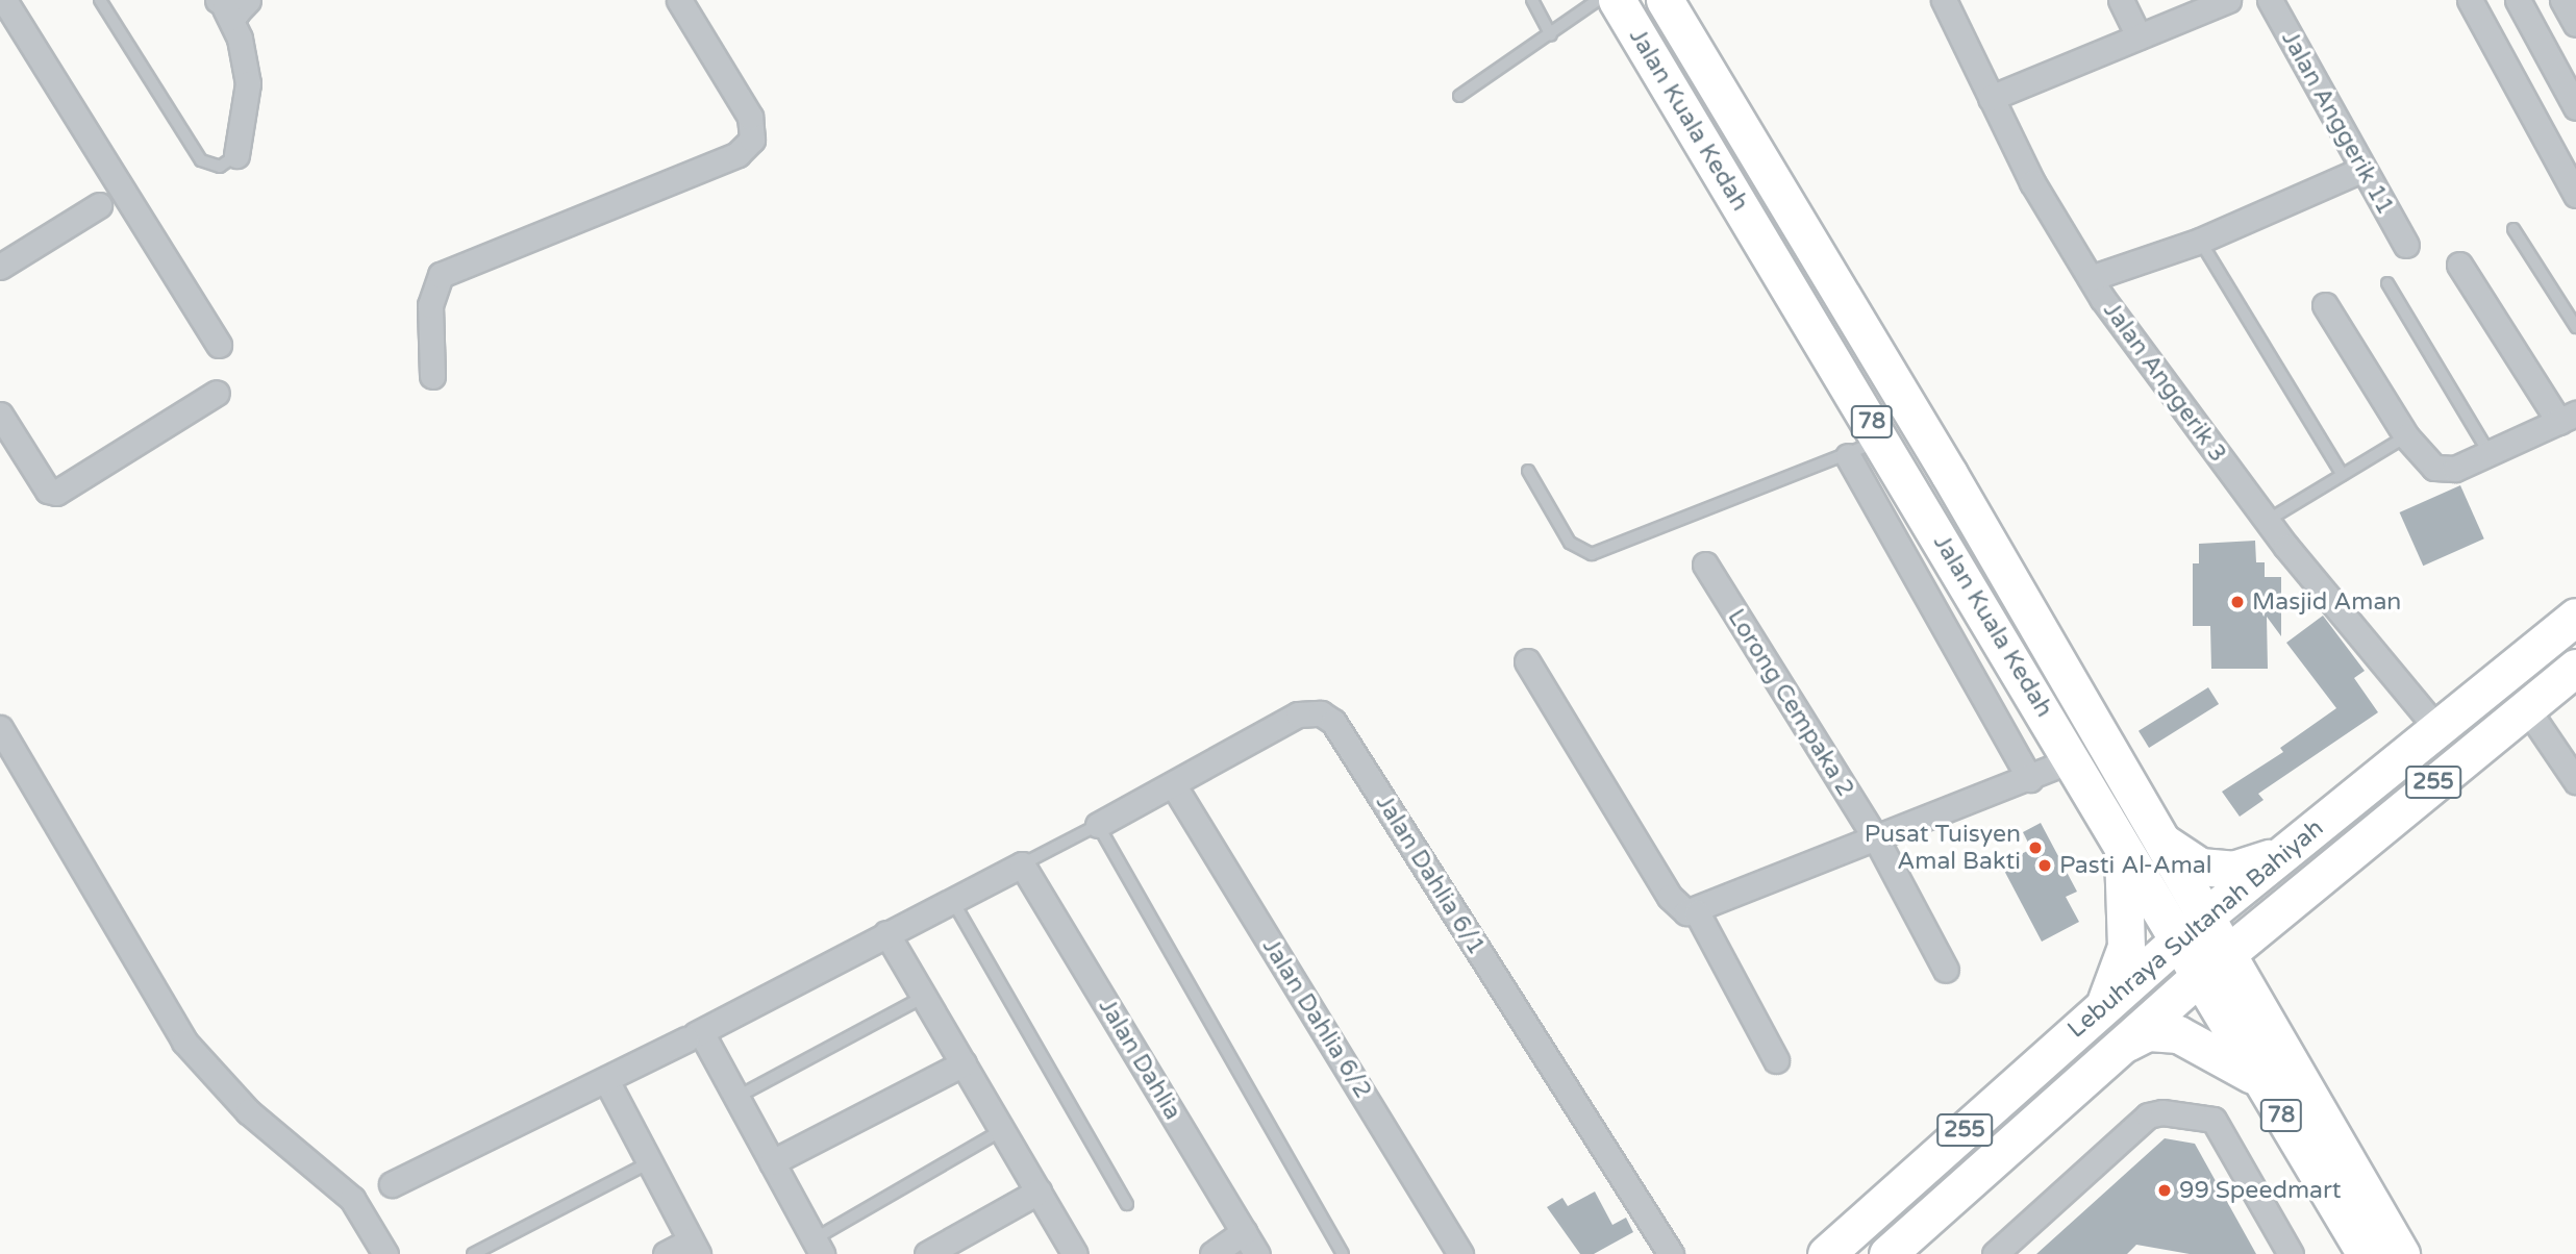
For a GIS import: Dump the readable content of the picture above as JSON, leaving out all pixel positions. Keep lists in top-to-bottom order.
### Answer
{
  "streets": {
    "main road": [
      "Jalan Kuala Kedah",
      "78",
      "255",
      "Lebuhraya Sultanah Bahiyah"
    ],
    "street": [
      "Jalan Anggerik 11",
      "Jalan Anggerik 3",
      "Lorong Cempaka 2",
      "Jalan Dahlia 6/1",
      "Jalan Dahlia 6/2",
      "Jalan Dahlia"
    ]
  },
  "crossings": [
    ["Jalan Kuala Kedah", "Lebuhraya Sultanah Bahiyah"],
    ["Jalan Anggerik 3", "Lebuhraya Sultanah Bahiyah"],
    ["Jalan Dahlia 6/1", "Jalan Dahlia 6/2"]
  ],
  "places": [
    "Masjid Aman",
    "Pusat Tuisyen Amal Bakti",
    "Pasti Al-Amal",
    "99 Speedmart"
  ]
}
